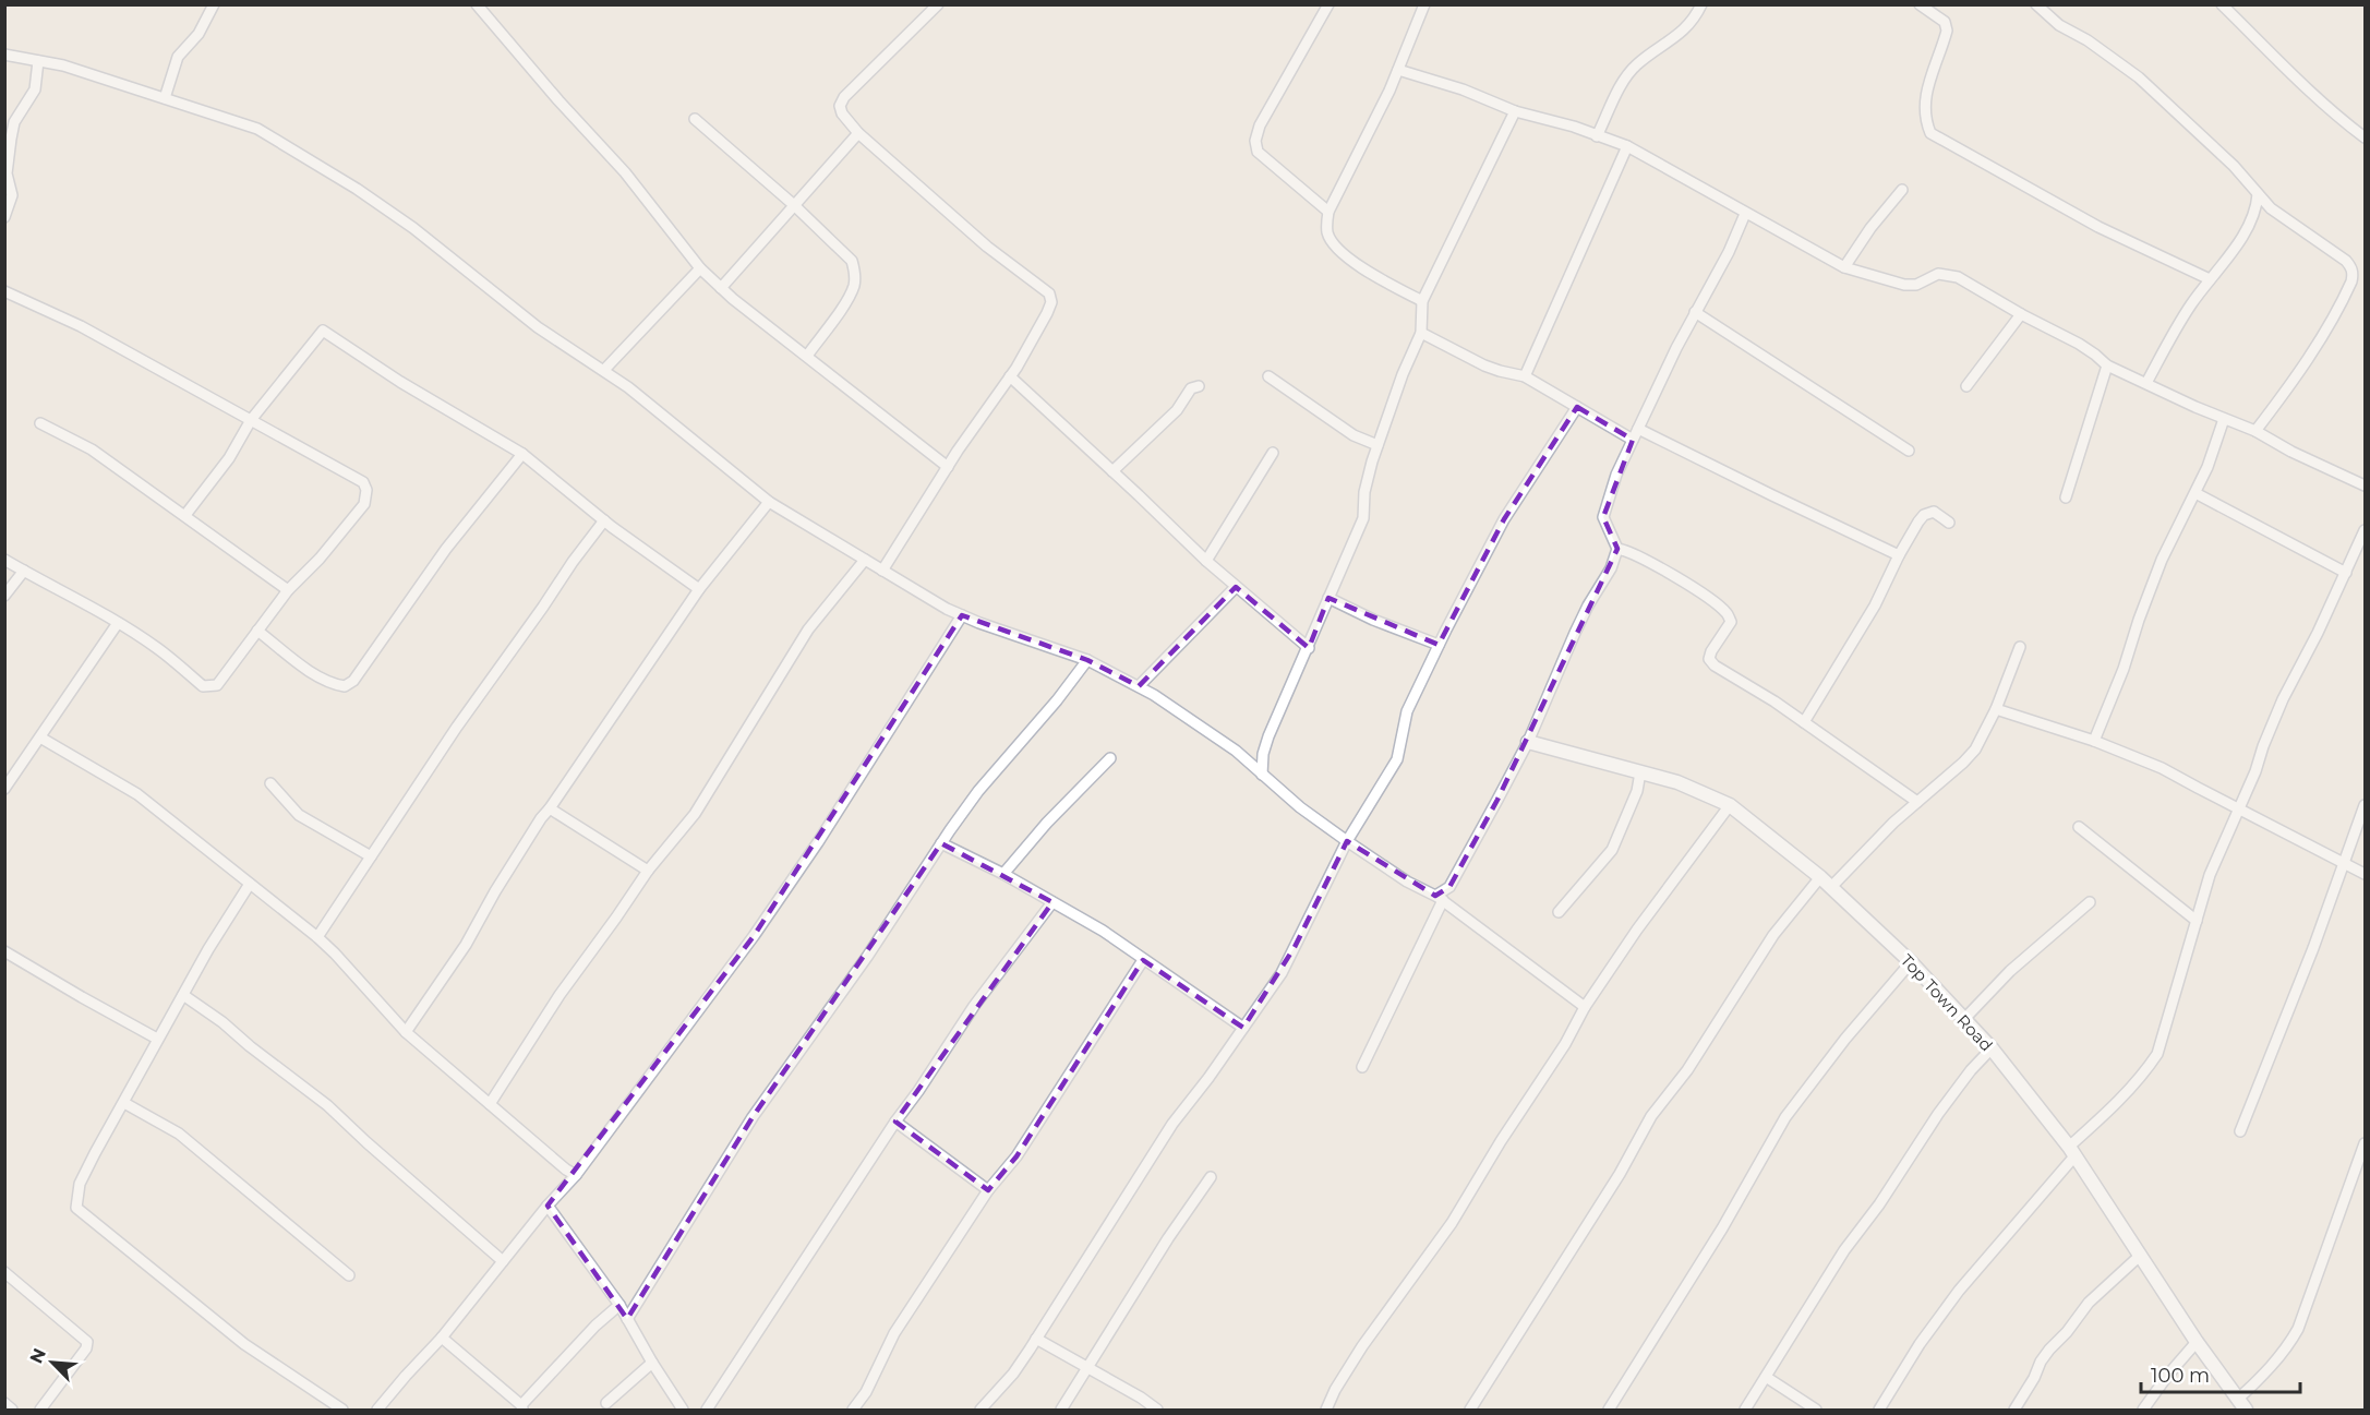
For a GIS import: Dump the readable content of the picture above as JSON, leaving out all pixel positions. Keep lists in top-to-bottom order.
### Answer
{
  "streets": {
    "street": ["Top Town Road"]
  },
  "scale_bar": "100 m",
  "north": "top left"
}
